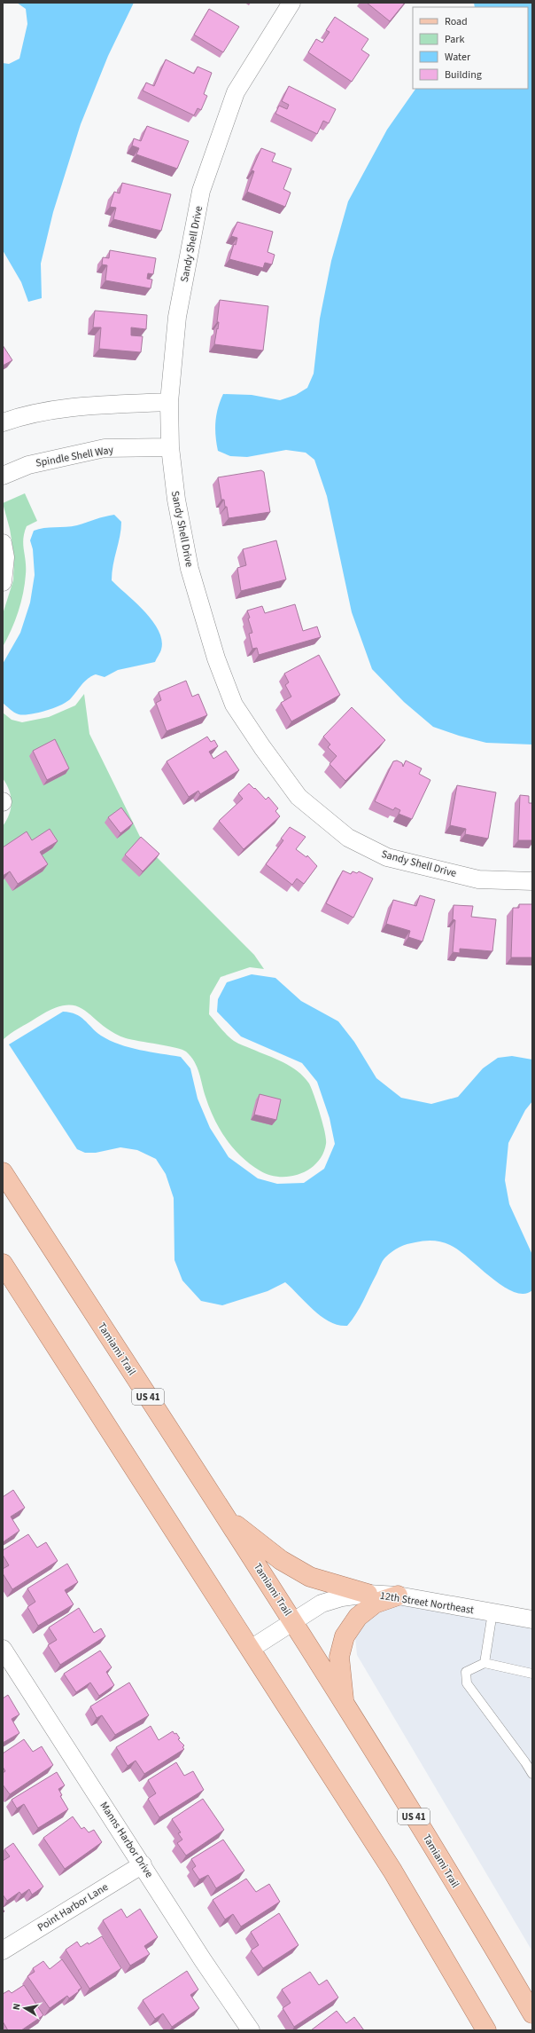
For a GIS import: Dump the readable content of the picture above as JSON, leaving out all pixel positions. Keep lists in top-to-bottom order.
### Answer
{
  "streets": {
    "main road": ["Tamiami Trail", "US 41"],
    "street": [
      "Sandy Shell Drive",
      "Spindle Shell Way",
      "12th Street Northeast",
      "Manns Harbor Drive",
      "Point Harbor Lane"
    ]
  },
  "crossings": [
    ["Sandy Shell Drive", "Spindle Shell Way"],
    ["Tamiami Trail", "12th Street Northeast"],
    ["Manns Harbor Drive", "Point Harbor Lane"]
  ],
  "legend": [
    "Road",
    "Park",
    "Water",
    "Building"
  ],
  "north": "left"
}
